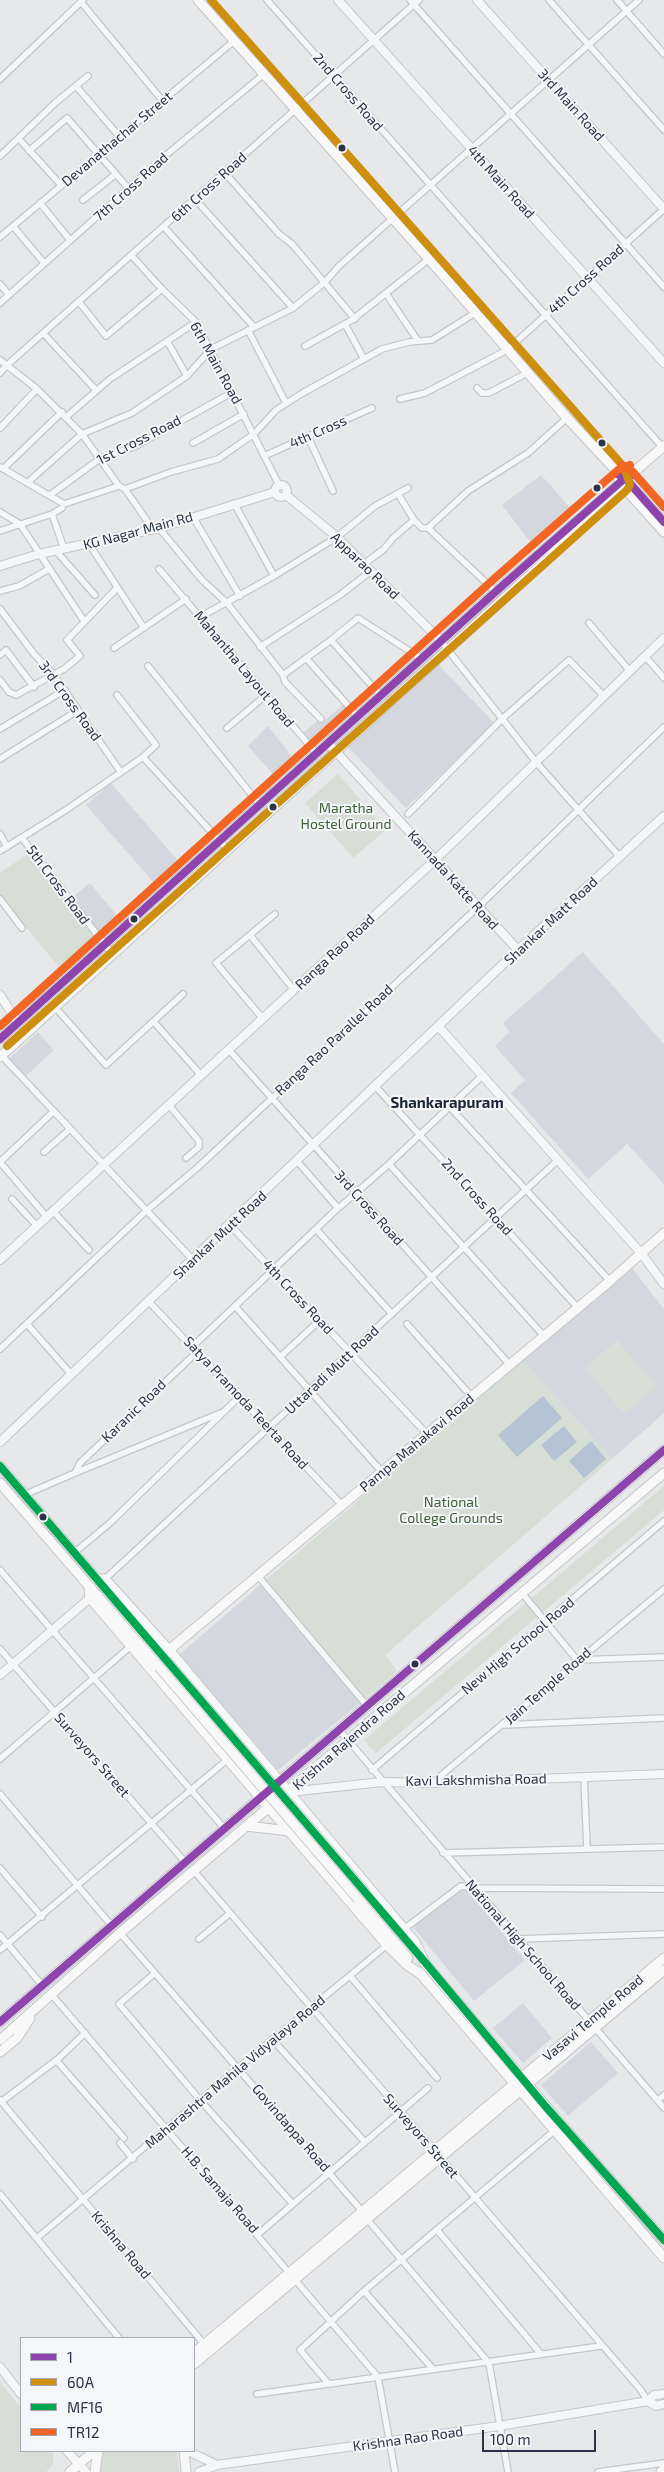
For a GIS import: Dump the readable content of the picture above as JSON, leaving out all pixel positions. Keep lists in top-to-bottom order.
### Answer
{
  "streets": {
    "main road": ["Pampa Mahakavi Road", "Krishna Rajendra Road", "Vasavi Temple Road"],
    "street": [
      "2nd Cross Road",
      "3rd Main Road",
      "Devanathachar Street",
      "4th Main Road",
      "7th Cross Road",
      "6th Cross Road",
      "4th Cross Road",
      "6th Main Road",
      "4th Cross",
      "1st Cross Road",
      "KG Nagar Main Rd",
      "Apparao Road",
      "Mahantha Layout Road",
      "3rd Cross Road",
      "Kannada Katte Road",
      "5th Cross Road",
      "Shankar Matt Road",
      "Ranga Rao Road",
      "Ranga Rao Parallel Road",
      "Shankar Mutt Road",
      "Uttaradi Mutt Road",
      "Satya Pramoda Teerta Road",
      "Karanic Road",
      "New High School Road",
      "Jain Temple Road",
      "Surveyors Street",
      "Kavi Lakshmisha Road",
      "National High School Road",
      "Maharashtra Mahila Vidyalaya Road",
      "Govindappa Road",
      "H.B. Samaja Road",
      "Krishna Road",
      "Krishna Rao Road"
    ]
  },
  "crossings": [
    ["2nd Cross Road", "6th Cross Road"],
    ["2nd Cross Road", "4th Cross Road"],
    ["2nd Cross Road", "Shankar Mutt Road"],
    ["2nd Cross Road", "Uttaradi Mutt Road"],
    ["2nd Cross Road", "Pampa Mahakavi Road"],
    ["3rd Main Road", "4th Cross Road"],
    ["4th Main Road", "6th Cross Road"],
    ["4th Main Road", "4th Cross Road"],
    ["6th Cross Road", "6th Main Road"],
    ["4th Cross Road", "Shankar Mutt Road"],
    ["4th Cross Road", "Uttaradi Mutt Road"],
    ["4th Cross Road", "Pampa Mahakavi Road"],
    ["6th Main Road", "4th Cross"],
    ["6th Main Road", "1st Cross Road"],
    ["6th Main Road", "KG Nagar Main Rd"],
    ["6th Main Road", "Apparao Road"],
    ["KG Nagar Main Rd", "Apparao Road"],
    ["3rd Cross Road", "Ranga Rao Road"],
    ["3rd Cross Road", "Ranga Rao Parallel Road"],
    ["3rd Cross Road", "Shankar Mutt Road"],
    ["3rd Cross Road", "Uttaradi Mutt Road"],
    ["3rd Cross Road", "Pampa Mahakavi Road"],
    ["Kannada Katte Road", "Shankar Matt Road"],
    ["Kannada Katte Road", "Ranga Rao Road"],
    ["Kannada Katte Road", "Ranga Rao Parallel Road"],
    ["Shankar Matt Road", "Shankar Mutt Road"],
    ["Shankar Mutt Road", "Satya Pramoda Teerta Road"],
    ["Uttaradi Mutt Road", "Satya Pramoda Teerta Road"],
    ["Satya Pramoda Teerta Road", "Karanic Road"],
    ["Satya Pramoda Teerta Road", "Pampa Mahakavi Road"],
    ["Jain Temple Road", "Kavi Lakshmisha Road"],
    ["Krishna Rajendra Road", "Surveyors Street"],
    ["Krishna Rajendra Road", "Kavi Lakshmisha Road"],
    ["Krishna Rajendra Road", "Govindappa Road"],
    ["Krishna Rajendra Road", "H.B. Samaja Road"],
    ["Surveyors Street", "Vasavi Temple Road"],
    ["Surveyors Street", "Maharashtra Mahila Vidyalaya Road"],
    ["Surveyors Street", "Krishna Rao Road"],
    ["Kavi Lakshmisha Road", "National High School Road"],
    ["National High School Road", "Vasavi Temple Road"],
    ["Vasavi Temple Road", "Govindappa Road"],
    ["Vasavi Temple Road", "H.B. Samaja Road"],
    ["Maharashtra Mahila Vidyalaya Road", "Govindappa Road"],
    ["Maharashtra Mahila Vidyalaya Road", "H.B. Samaja Road"],
    ["Maharashtra Mahila Vidyalaya Road", "Krishna Road"]
  ],
  "districts": ["Shankarapuram"],
  "parks": ["Maratha Hostel Ground", "National College Grounds"],
  "lines": [
    "transit line 60A",
    "transit line TR12",
    "transit line 1",
    "transit line MF16"
  ],
  "legend": [
    "1",
    "60A",
    "MF16",
    "TR12"
  ],
  "scale_bar": "100 m"
}
